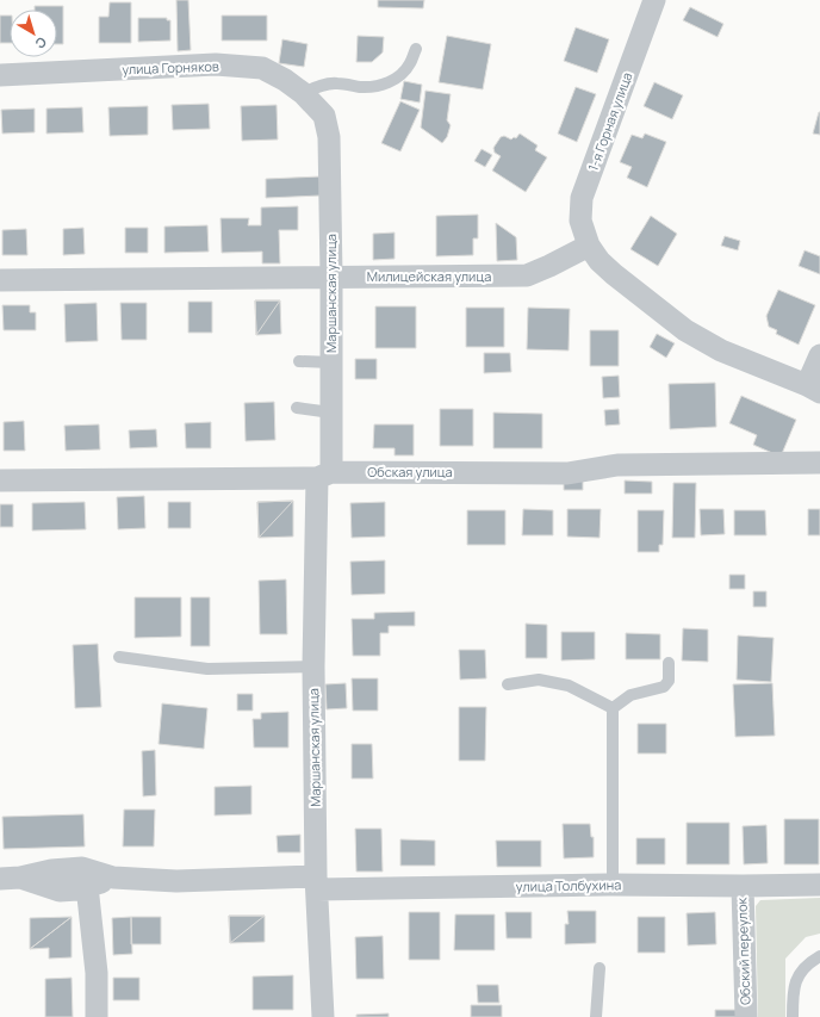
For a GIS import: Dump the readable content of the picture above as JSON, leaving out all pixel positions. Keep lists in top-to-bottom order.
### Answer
{
  "streets": {
    "street": [
      "улица Горняков",
      "1-я Горная улица",
      "Милицейская улица",
      "Маршанская улица",
      "Обская улица",
      "улица Толбухина",
      "Обский переулок"
    ]
  },
  "crossings": [
    ["улица Горняков", "Маршанская улица"],
    ["1-я Горная улица", "Милицейская улица"],
    ["Милицейская улица", "Маршанская улица"],
    ["Маршанская улица", "Обская улица"],
    ["Маршанская улица", "улица Толбухина"],
    ["улица Толбухина", "Обский переулок"]
  ],
  "north": "bottom right"
}
